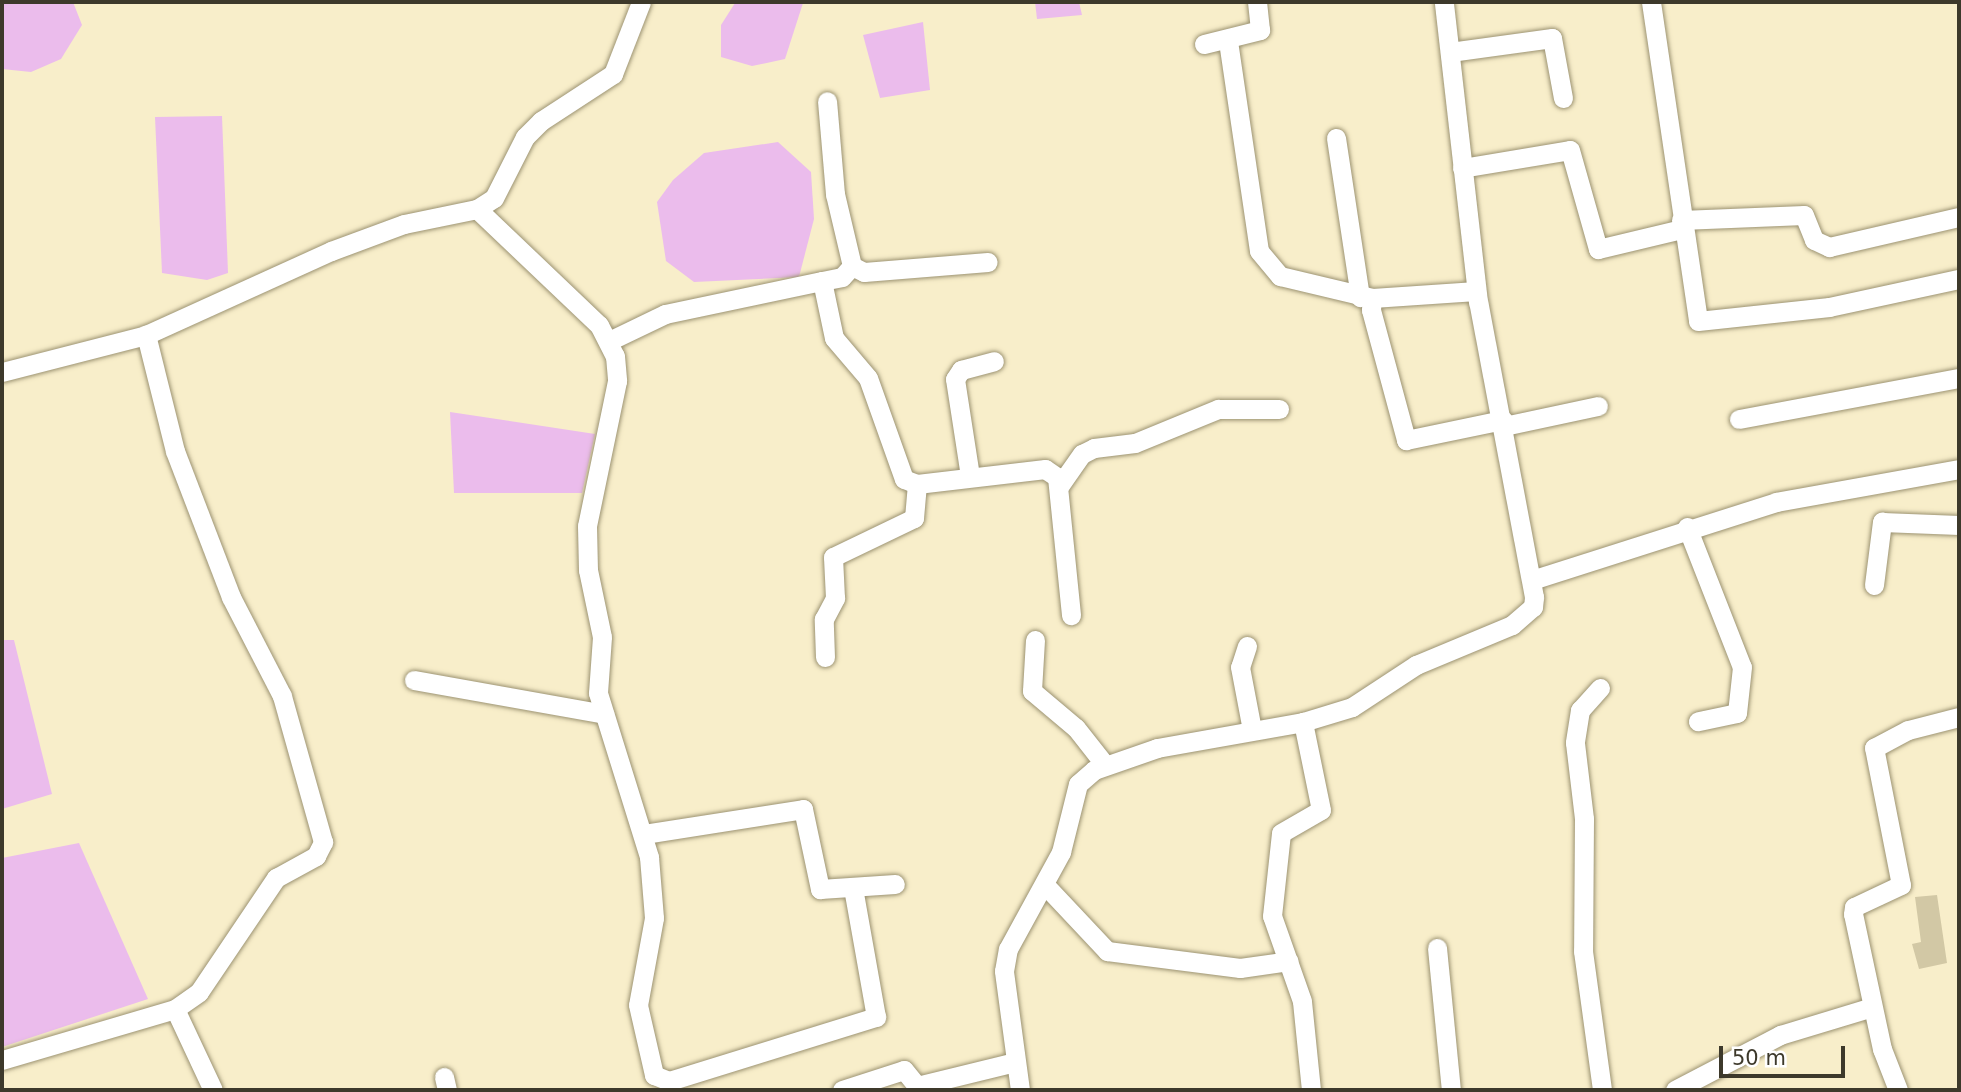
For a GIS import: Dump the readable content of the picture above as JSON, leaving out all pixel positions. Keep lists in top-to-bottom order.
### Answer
{
  "scale_bar": "50 m"
}
